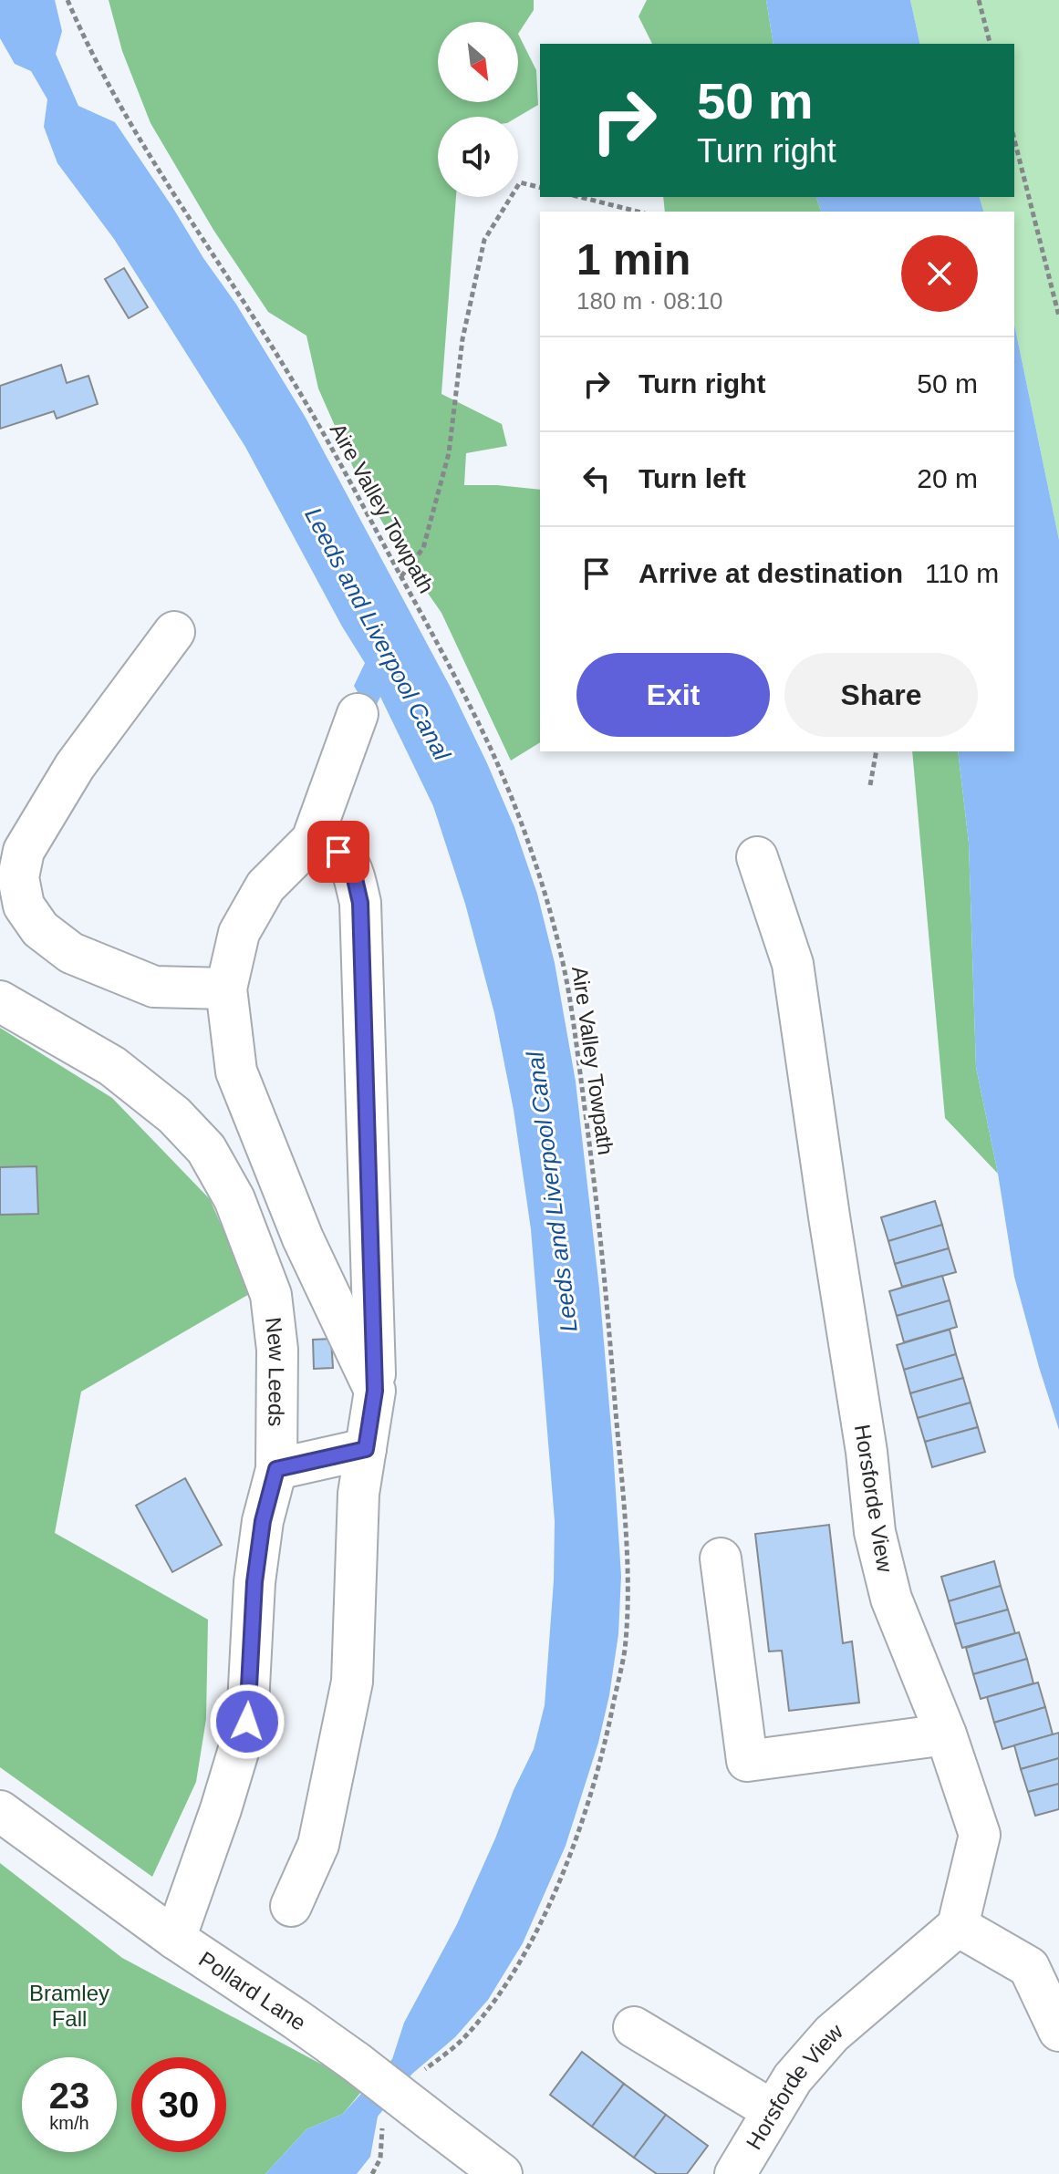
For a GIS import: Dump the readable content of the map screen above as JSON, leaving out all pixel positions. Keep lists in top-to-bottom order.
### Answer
{
  "streets": {
    "street": ["New Leeds", "Horsforde View", "Pollard Lane"],
    "path": ["Aire Valley Towpath"]
  },
  "crossings": [
    ["New Leeds", "Pollard Lane"]
  ],
  "water": ["Leeds and Liverpool Canal"],
  "parks": ["Bramley Fall"],
  "north": "bottom right",
  "page": {
    "turn": ["50 m", "Turn right"],
    "heading": ["1 min", "180 m · 08:10"],
    "list": [
      {
        "name": "Turn right",
        "value": "50 m"
      },
      {
        "name": "Turn left",
        "value": "20 m"
      },
      {
        "name": "Arrive at destination",
        "value": "110 m"
      }
    ],
    "buttons": ["Exit", "Share"],
    "speed": "23 km/h",
    "limit": "30"
  }
}
